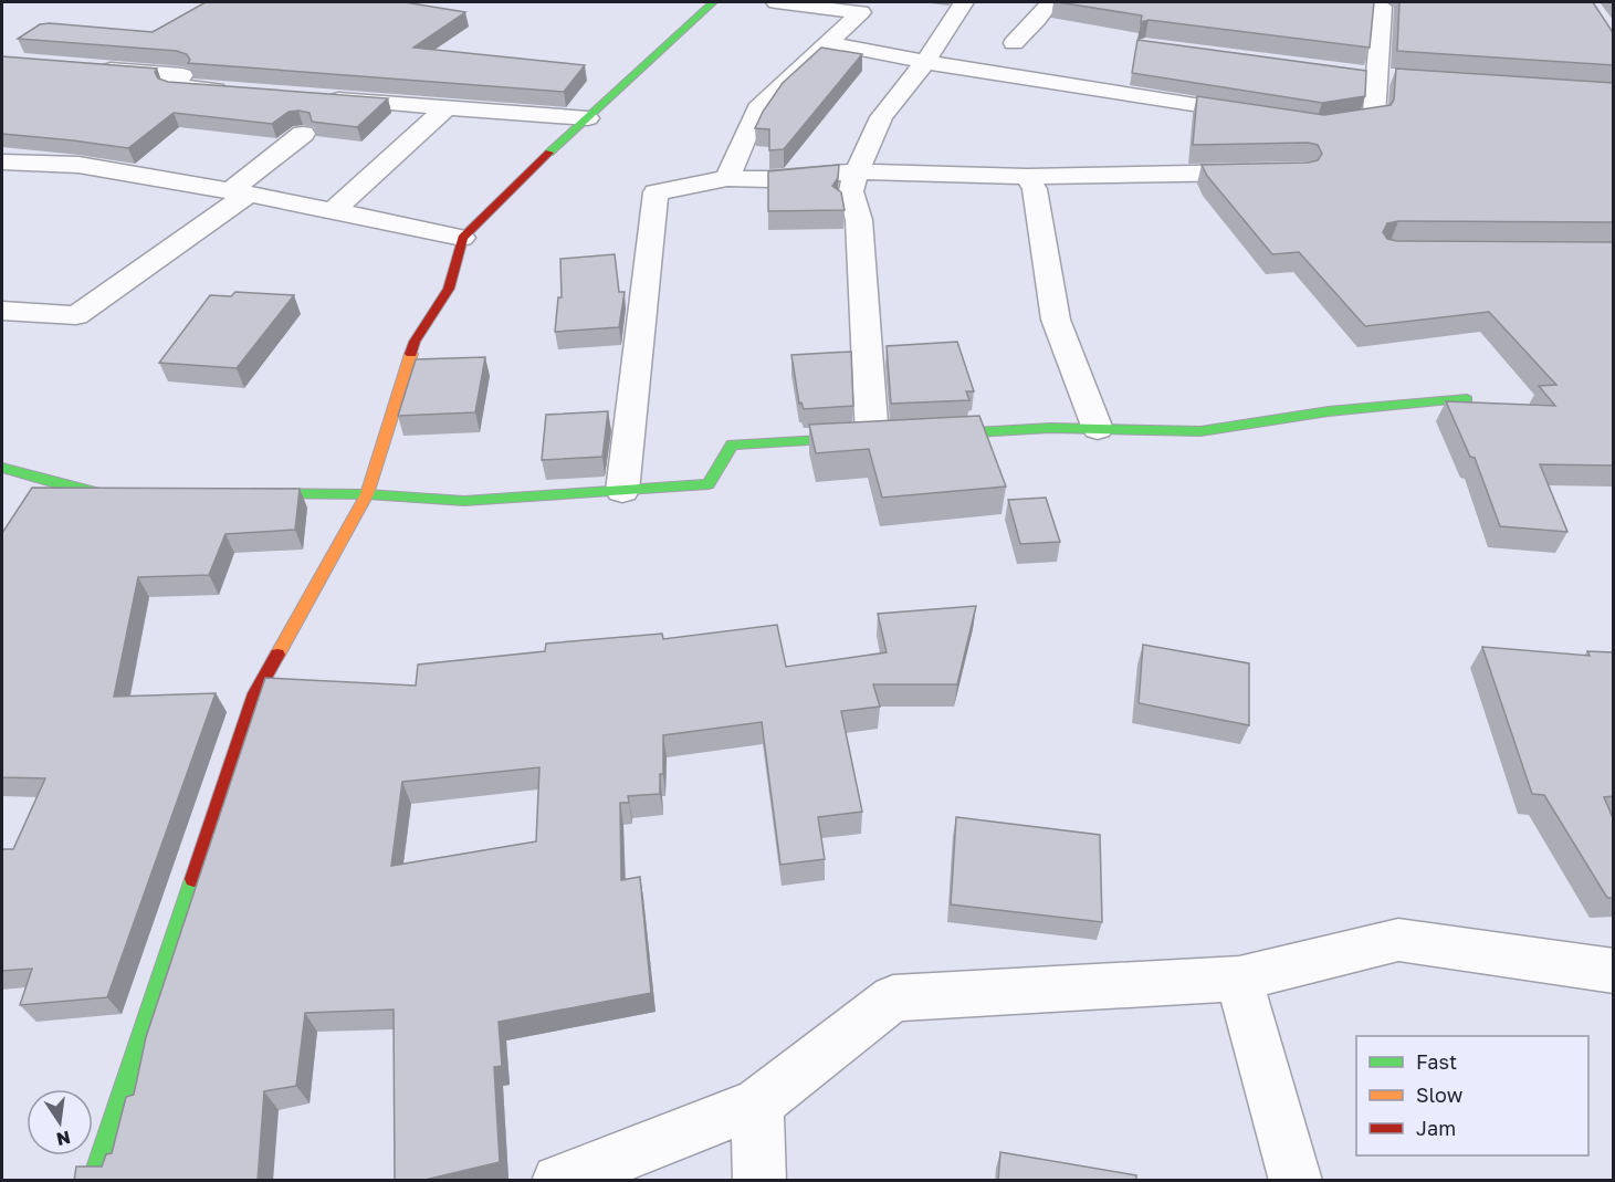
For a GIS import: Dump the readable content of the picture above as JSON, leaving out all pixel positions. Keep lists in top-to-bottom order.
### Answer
{
  "legend": ["Fast", "Slow", "Jam"],
  "north": "bottom"
}
